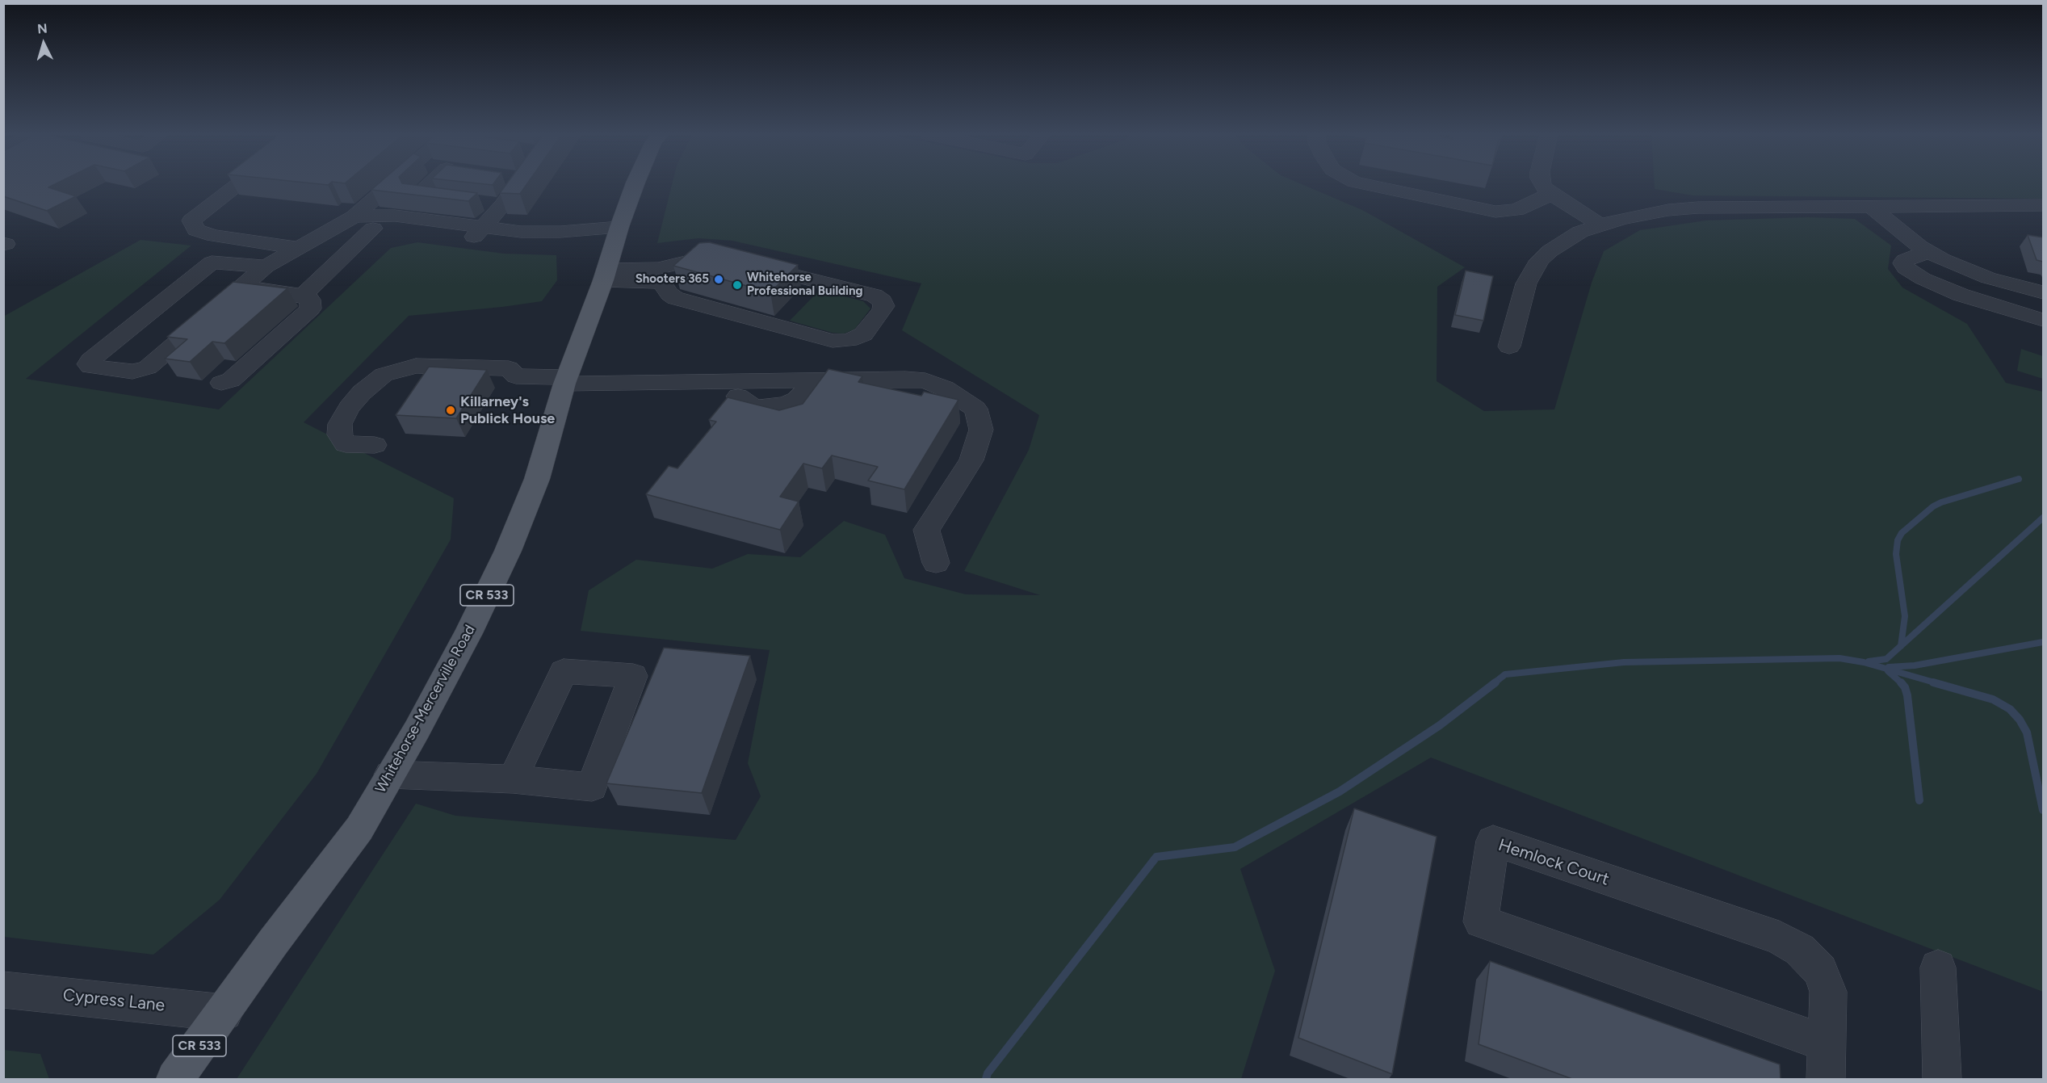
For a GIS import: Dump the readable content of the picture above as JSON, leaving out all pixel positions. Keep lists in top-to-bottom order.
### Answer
{
  "streets": {
    "main road": ["CR 533", "Whitehorse-Mercerville Road"],
    "street": ["Hemlock Court", "Cypress Lane"]
  },
  "crossings": [
    ["Whitehorse-Mercerville Road", "Cypress Lane"]
  ],
  "places": ["Shooters 365", "Whitehorse Professional Building", "Killarney's Publick House"],
  "north": "top"
}
